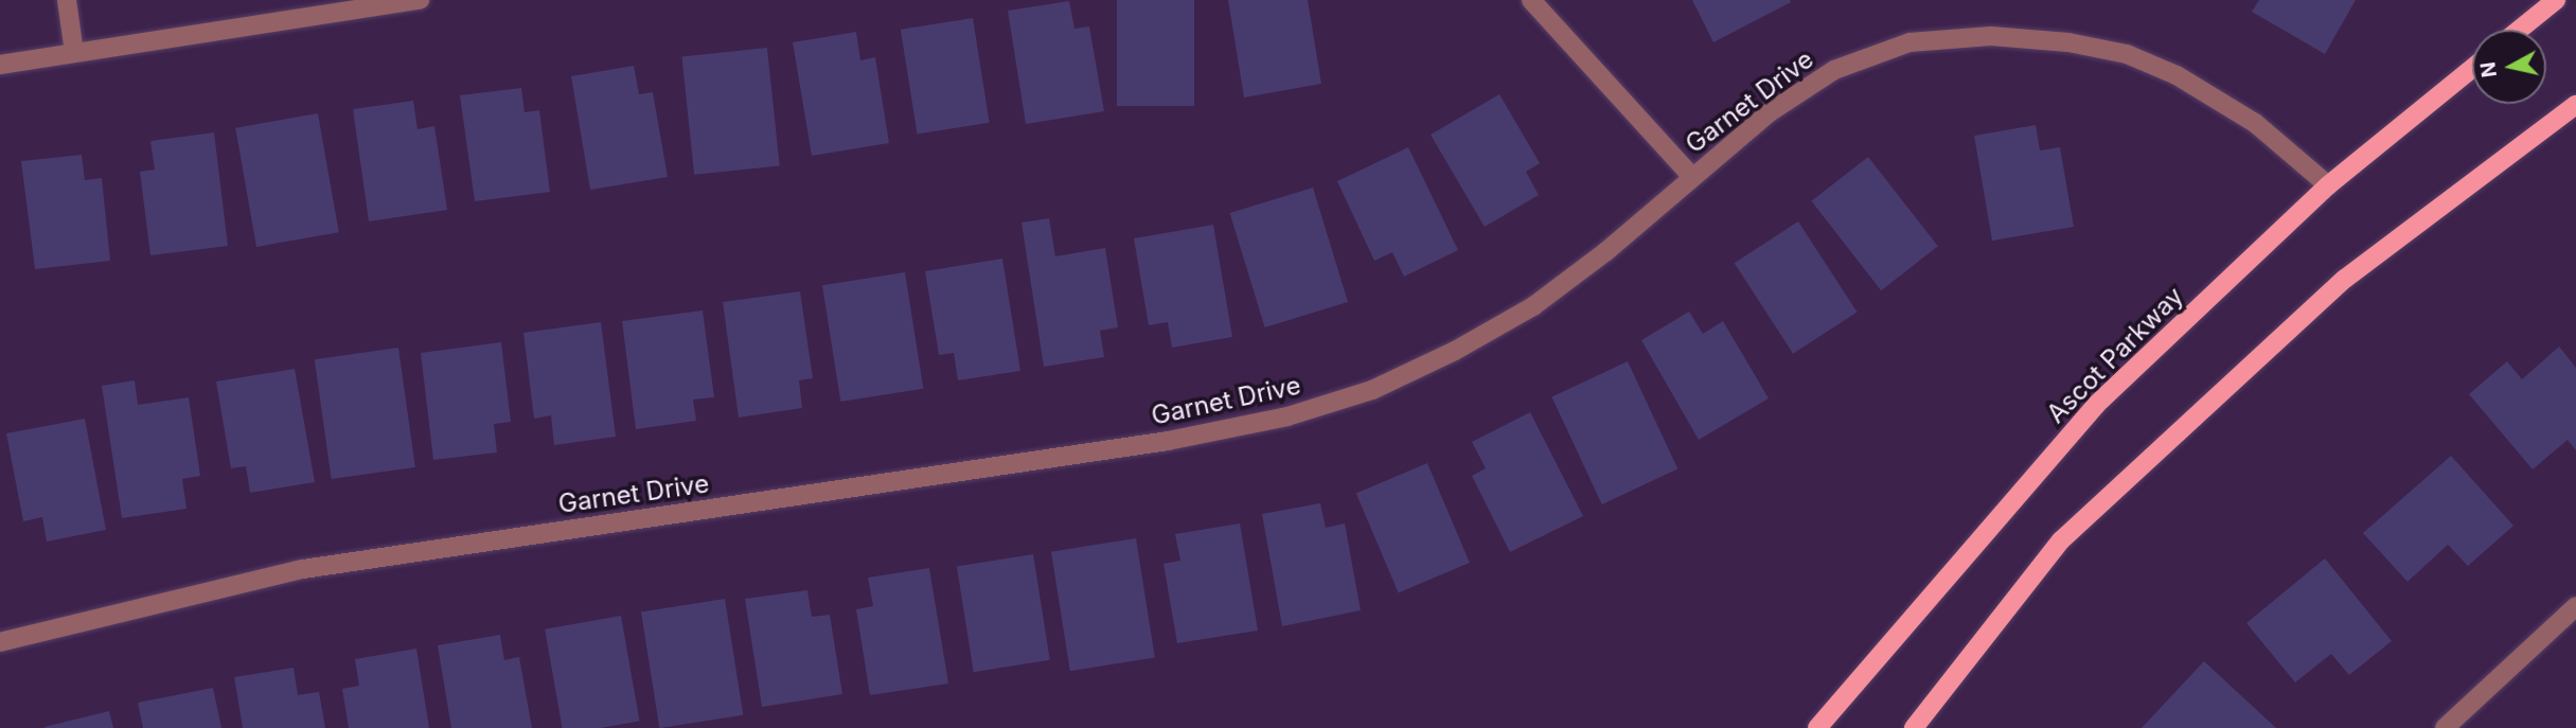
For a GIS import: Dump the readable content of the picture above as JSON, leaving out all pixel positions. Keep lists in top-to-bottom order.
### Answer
{
  "streets": {
    "main road": ["Ascot Parkway"],
    "street": ["Garnet Drive"]
  },
  "crossings": [
    ["Garnet Drive", "Ascot Parkway"]
  ],
  "north": "left"
}
